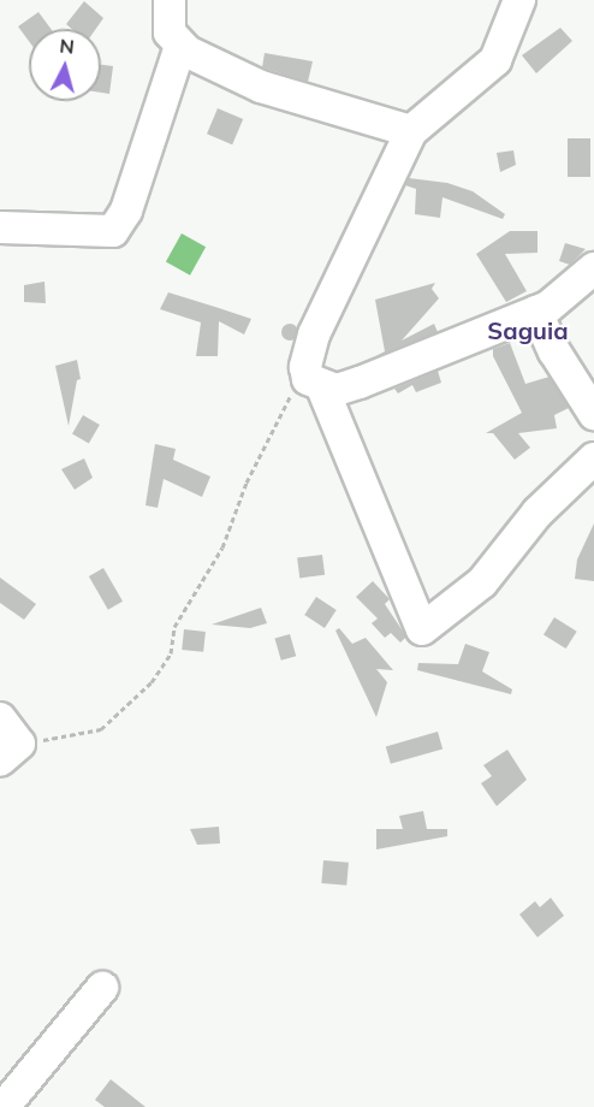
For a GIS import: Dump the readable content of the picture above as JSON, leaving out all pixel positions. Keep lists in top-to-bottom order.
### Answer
{
  "districts": ["Saguia"],
  "north": "top"
}
